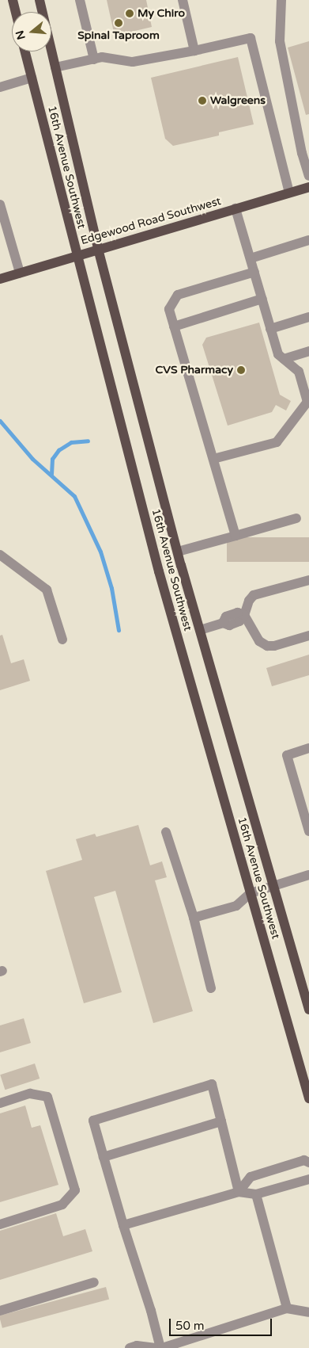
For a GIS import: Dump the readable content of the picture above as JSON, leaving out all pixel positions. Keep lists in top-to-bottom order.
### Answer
{
  "streets": {
    "main road": ["16th Avenue Southwest", "Edgewood Road Southwest"]
  },
  "crossings": [
    ["16th Avenue Southwest", "Edgewood Road Southwest"]
  ],
  "places": [
    "My Chiro",
    "Spinal Taproom",
    "Walgreens",
    "CVS Pharmacy"
  ],
  "scale_bar": "50 m",
  "north": "left"
}
